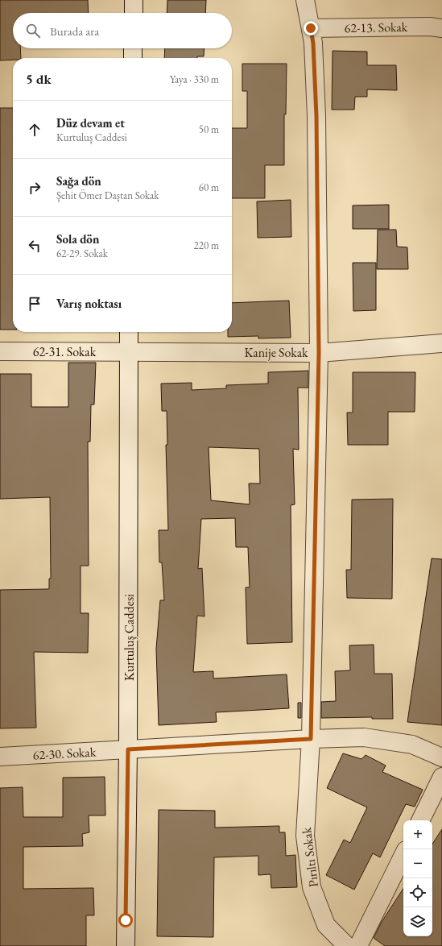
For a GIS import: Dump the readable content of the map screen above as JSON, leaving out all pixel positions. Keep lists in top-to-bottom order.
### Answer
{
  "streets": {
    "street": [
      "62-13. Sokak",
      "62-31. Sokak",
      "Kanije Sokak",
      "Kurtuluş Caddesi",
      "62-30. Sokak",
      "Pırıltı Sokak"
    ]
  },
  "crossings": [
    ["62-13. Sokak", "Pırıltı Sokak"],
    ["62-31. Sokak", "Kanije Sokak"],
    ["62-31. Sokak", "Kurtuluş Caddesi"],
    ["Kanije Sokak", "Kurtuluş Caddesi"],
    ["Kanije Sokak", "Pırıltı Sokak"],
    ["Kurtuluş Caddesi", "62-30. Sokak"],
    ["62-30. Sokak", "Pırıltı Sokak"]
  ],
  "page": {
    "search": "Burada ara",
    "heading": ["5 dk", "Yaya · 330 m"],
    "list": [
      ["Düz devam et", "Kurtuluş Caddesi", "50 m"],
      ["Sağa dön", "Şehit Ömer Daştan Sokak", "60 m"],
      ["Sola dön", "62-29. Sokak", "220 m"],
      "Varış noktası"
    ],
    "map_buttons": ["+", "−"]
  }
}
